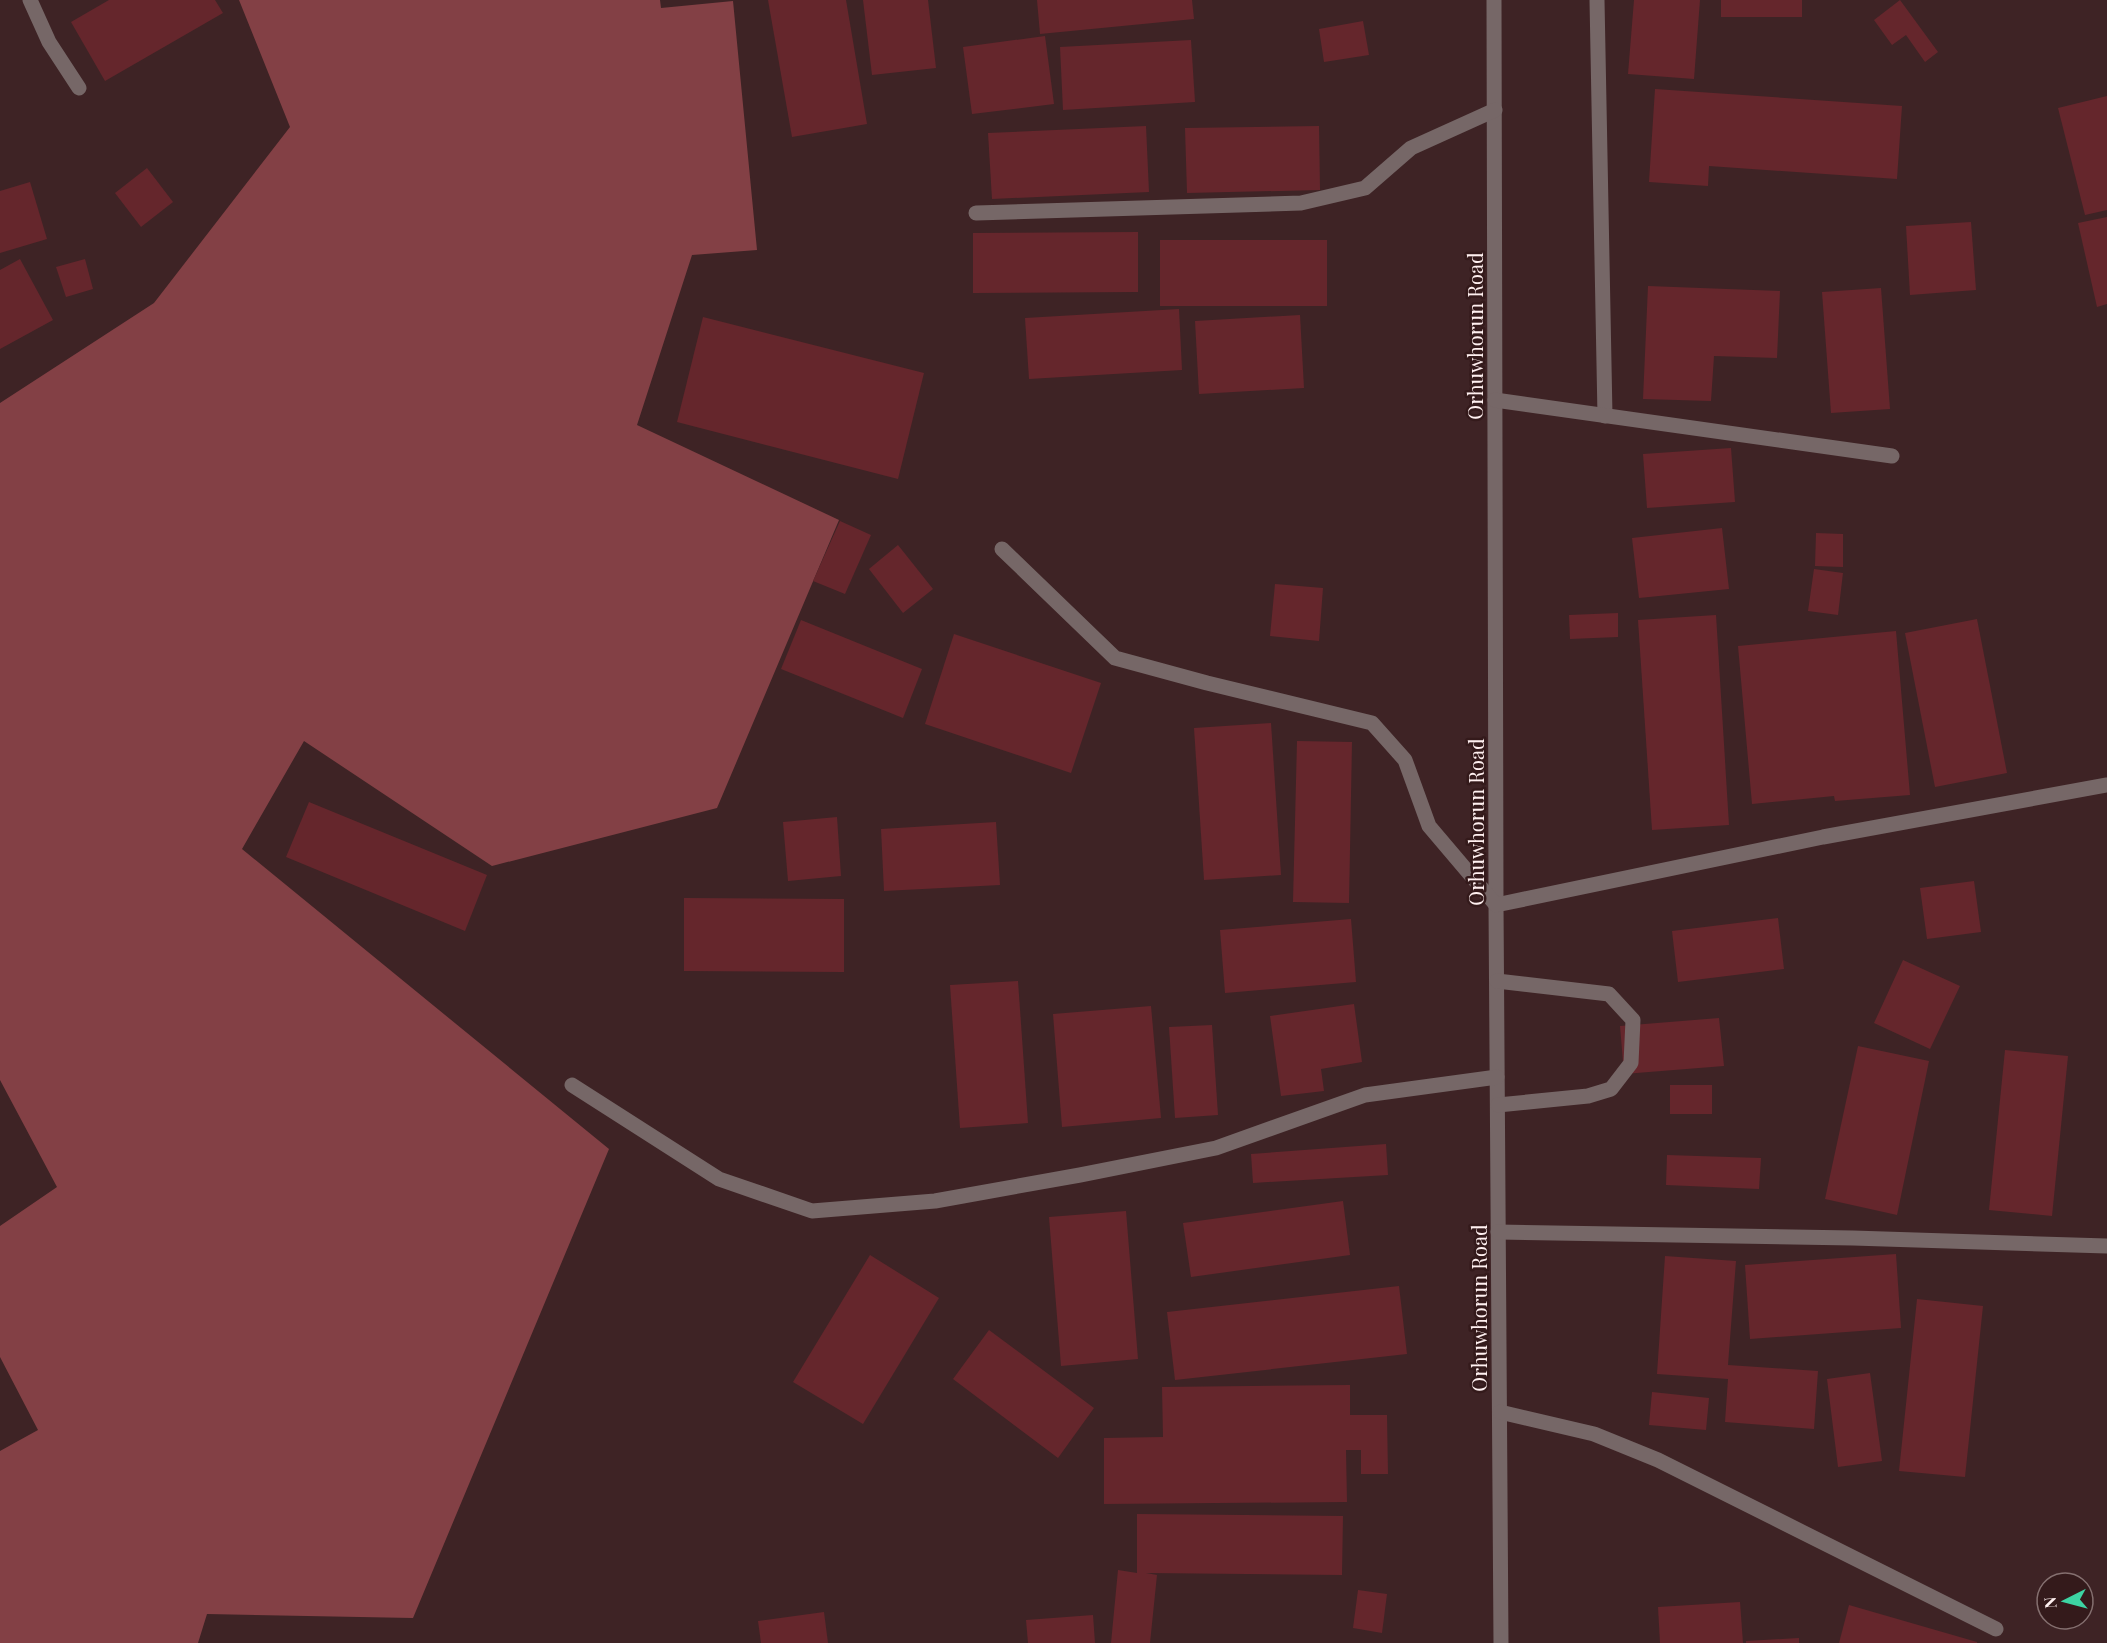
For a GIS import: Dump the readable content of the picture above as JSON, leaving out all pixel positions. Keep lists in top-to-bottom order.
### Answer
{
  "streets": {
    "street": ["Orhuwhorun Road"]
  },
  "north": "left"
}
